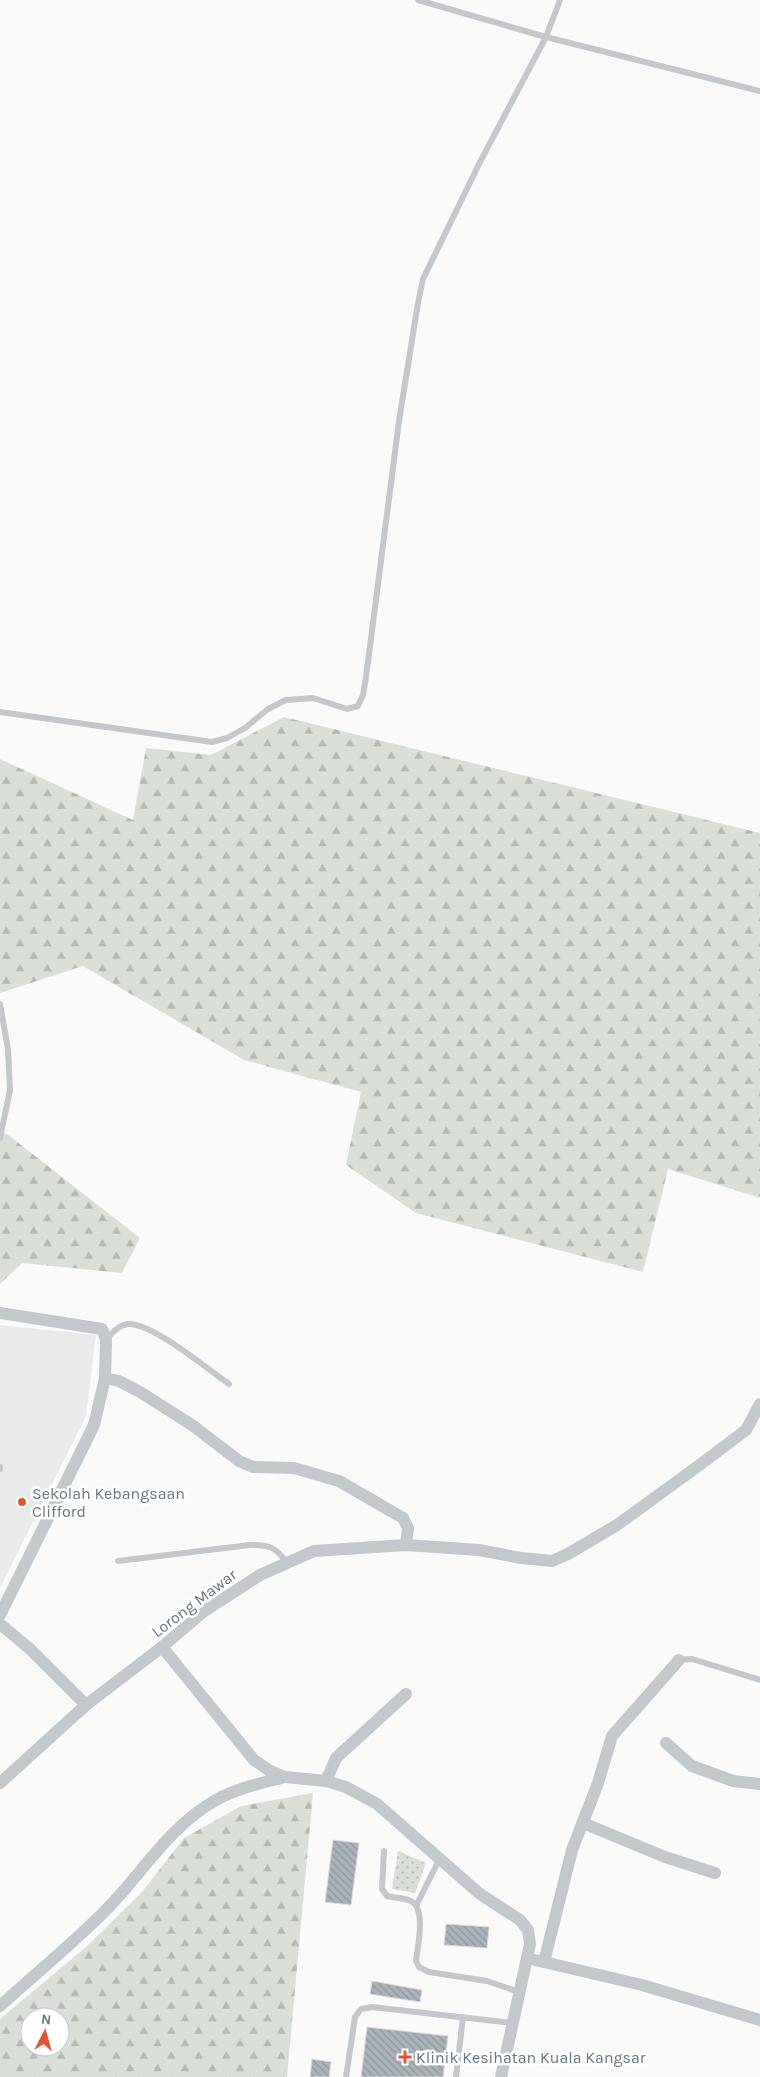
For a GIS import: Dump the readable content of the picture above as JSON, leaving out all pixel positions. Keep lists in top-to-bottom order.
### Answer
{
  "streets": {
    "street": ["Lorong Mawar"]
  },
  "places": {
    "other": ["Sekolah Kebangsaan Clifford"],
    "health": ["Klinik Kesihatan Kuala Kangsar"]
  },
  "north": "top"
}
